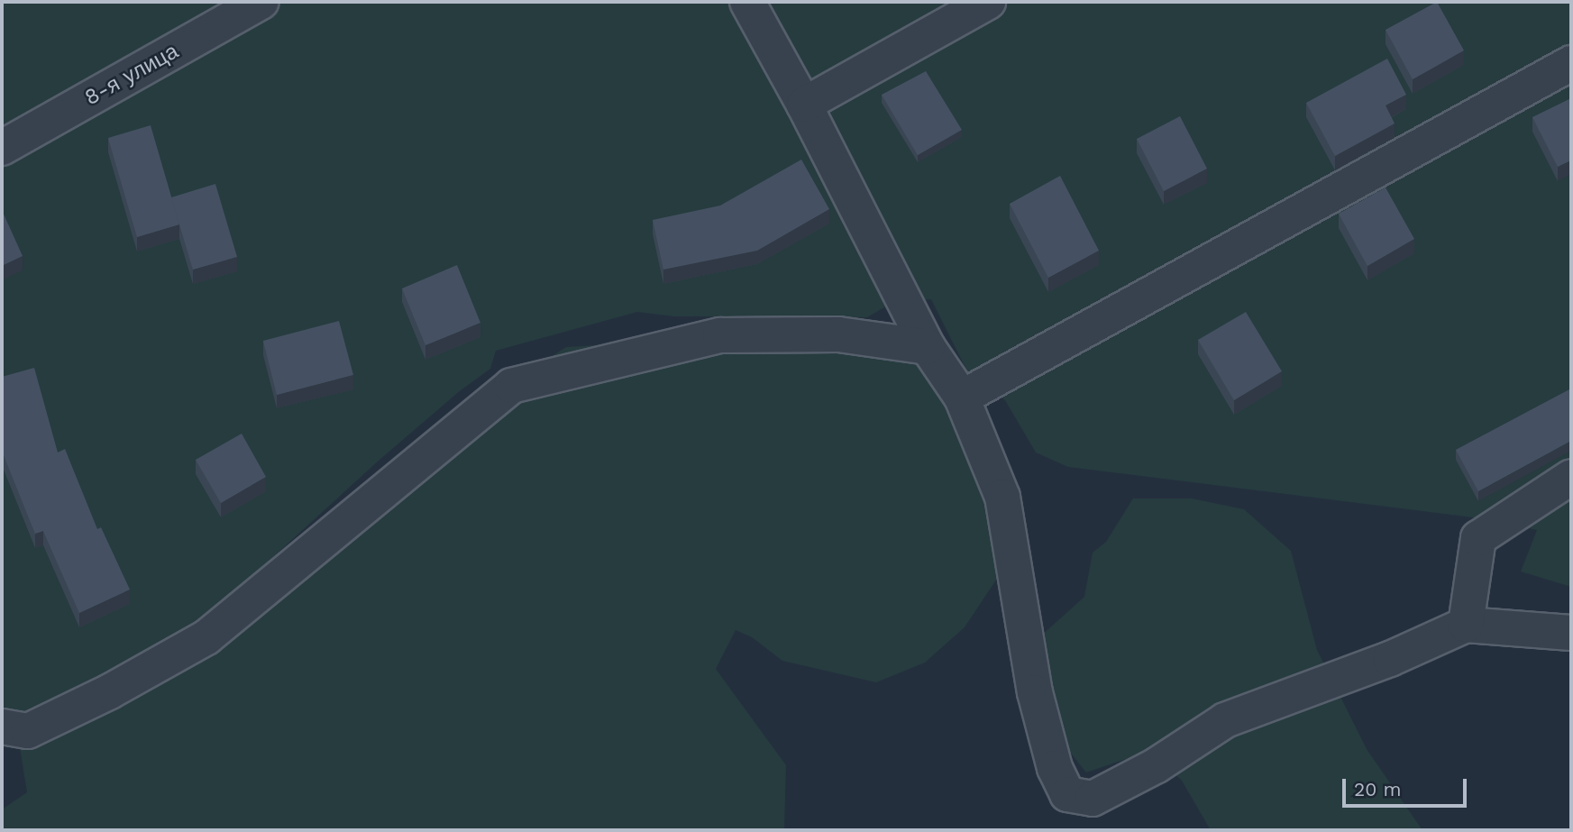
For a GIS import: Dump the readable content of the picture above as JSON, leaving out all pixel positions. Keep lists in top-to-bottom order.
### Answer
{
  "streets": {
    "street": ["8-я улица"]
  },
  "scale_bar": "20 m"
}
